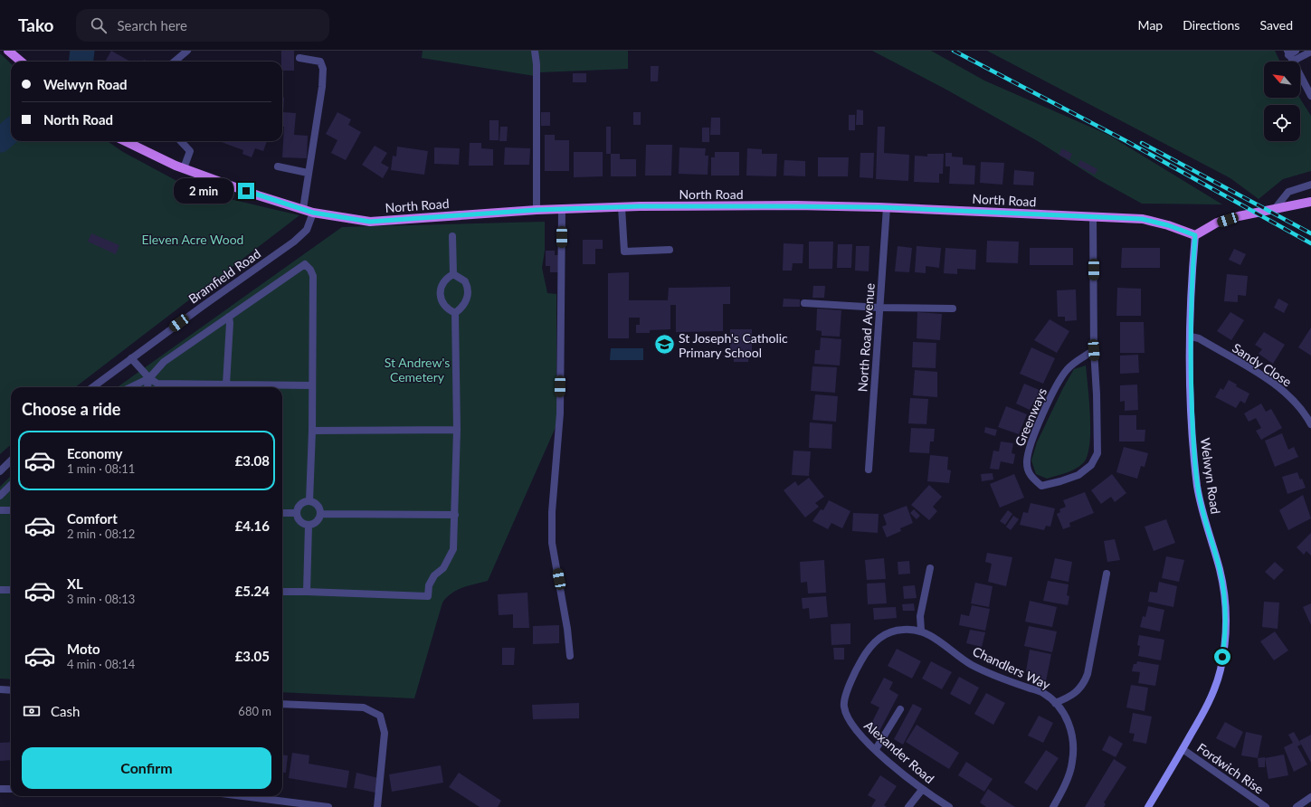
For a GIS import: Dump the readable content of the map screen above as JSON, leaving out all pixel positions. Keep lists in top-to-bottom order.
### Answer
{
  "streets": {
    "main road": ["North Road", "Welwyn Road"],
    "street": [
      "Bramfield Road",
      "North Road Avenue",
      "Sandy Close",
      "Greenways",
      "Chandlers Way",
      "Alexander Road",
      "Fordwich Rise"
    ]
  },
  "crossings": [
    ["North Road", "Bramfield Road"],
    ["North Road", "North Road Avenue"],
    ["North Road", "Greenways"],
    ["North Road", "Welwyn Road"],
    ["Sandy Close", "Welwyn Road"],
    ["Welwyn Road", "Fordwich Rise"],
    ["Chandlers Way", "Alexander Road"]
  ],
  "parks": ["Eleven Acre Wood", "St Andrew's Cemetery"],
  "places": {
    "school or university": ["St Joseph's Catholic Primary School"]
  },
  "north": "top left",
  "page": {
    "header": "Tako",
    "search": "Search here",
    "nav": ["Map", "Directions", "Saved"],
    "banner": ["Welwyn Road", "North Road"],
    "bubble": "2 min",
    "heading": "Choose a ride",
    "list": [
      {
        "name": "Economy",
        "note": "1 min · 08:11",
        "value": "£3.08"
      },
      {
        "name": "Comfort",
        "note": "2 min · 08:12",
        "value": "£4.16"
      },
      {
        "name": "XL",
        "note": "3 min · 08:13",
        "value": "£5.24"
      },
      {
        "name": "Moto",
        "note": "4 min · 08:14",
        "value": "£3.05"
      }
    ],
    "pay": ["Cash", "680 m"],
    "buttons": "Confirm"
  }
}
